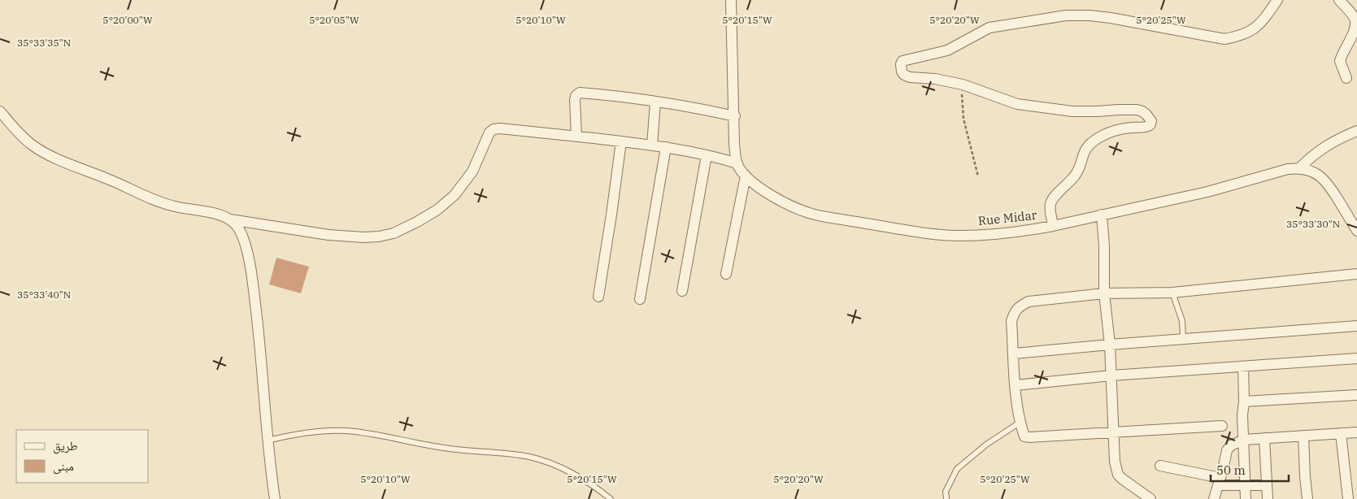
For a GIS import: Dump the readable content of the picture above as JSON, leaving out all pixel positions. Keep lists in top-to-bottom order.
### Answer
{
  "streets": {
    "street": ["Rue Midar"]
  },
  "legend": ["طريق", "مبنى"],
  "scale_bar": "50 m",
  "coordinates": [
    "5°20'00\"W",
    "5°20'05\"W",
    "5°20'10\"W",
    "5°20'15\"W",
    "5°20'20\"W",
    "5°20'25\"W",
    "35°33'35\"N",
    "35°33'30\"N",
    "35°33'40\"N"
  ]
}
